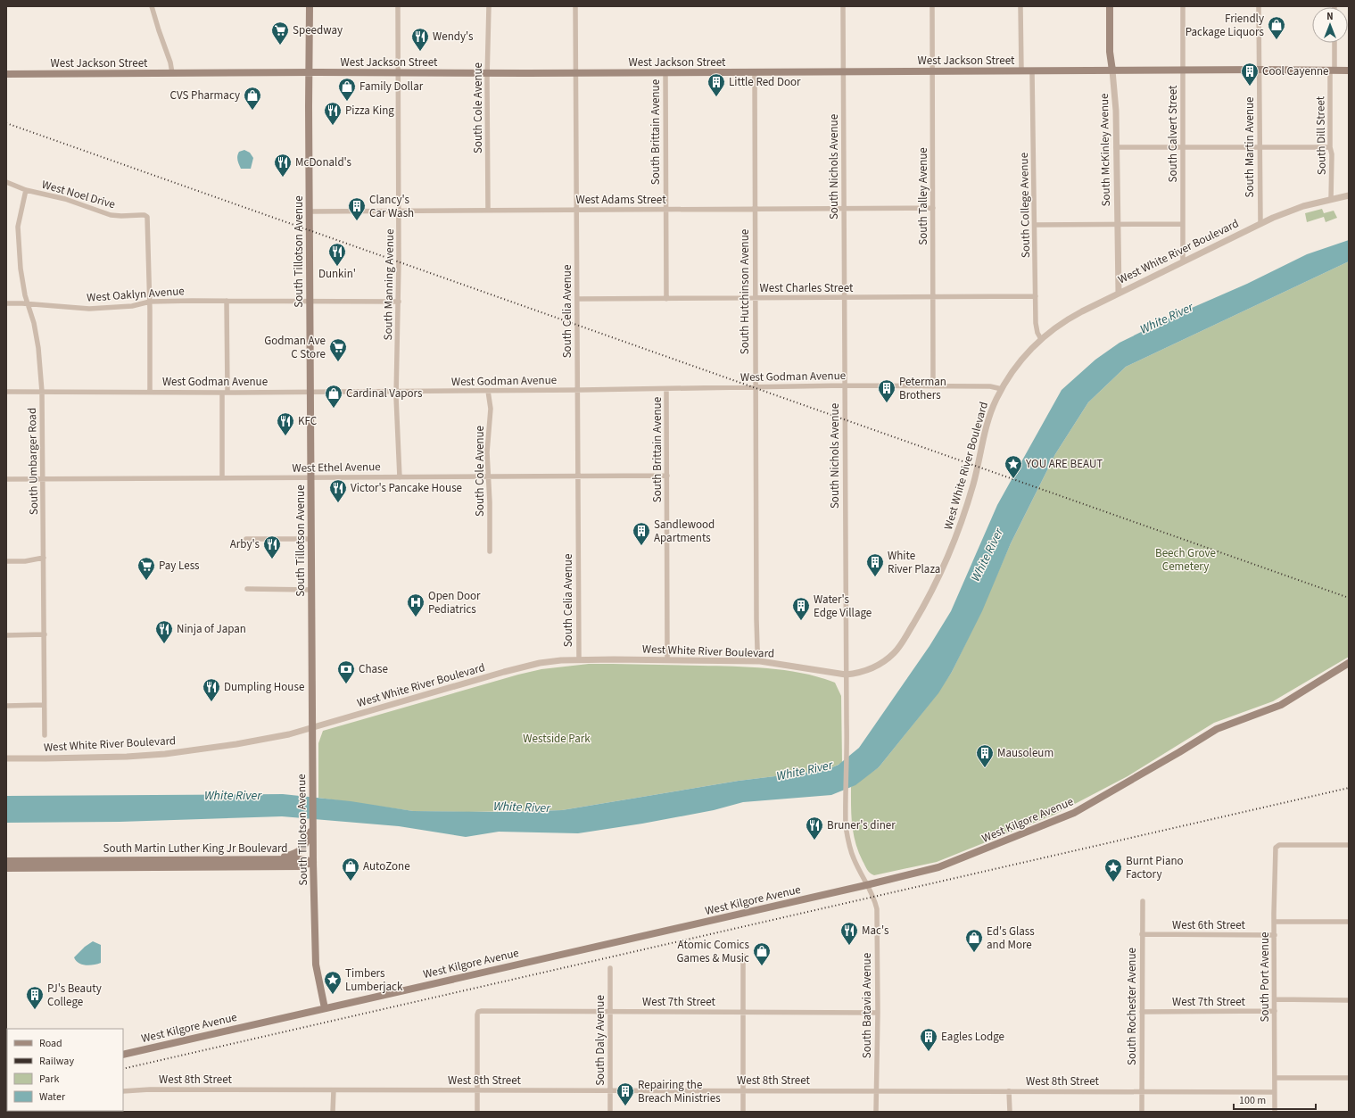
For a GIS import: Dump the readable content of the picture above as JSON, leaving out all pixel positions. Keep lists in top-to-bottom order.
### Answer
{
  "streets": {
    "main road": [
      "West Jackson Street",
      "South McKinley Avenue",
      "South Tillotson Avenue",
      "West Kilgore Avenue",
      "South Martin Luther King Jr Boulevard"
    ],
    "street": [
      "South Cole Avenue",
      "South Brittain Avenue",
      "South Calvert Street",
      "South Dill Street",
      "South Martin Avenue",
      "South Nichols Avenue",
      "West Noel Drive",
      "South Talley Avenue",
      "West Adams Street",
      "South College Avenue",
      "West White River Boulevard",
      "South Manning Avenue",
      "West Charles Street",
      "South Hutchinson Avenue",
      "West Oaklyn Avenue",
      "South Celia Avenue",
      "West Godman Avenue",
      "South Umbarger Road",
      "West Ethel Avenue",
      "West 6th Street",
      "South Port Avenue",
      "West 7th Street",
      "South Batavia Avenue",
      "South Rochester Avenue",
      "South Daly Avenue",
      "West 8th Street"
    ]
  },
  "crossings": [
    ["West Jackson Street", "South Cole Avenue"],
    ["West Jackson Street", "South Brittain Avenue"],
    ["West Jackson Street", "South Calvert Street"],
    ["West Jackson Street", "South Dill Street"],
    ["West Jackson Street", "South Martin Avenue"],
    ["West Jackson Street", "South McKinley Avenue"],
    ["West Jackson Street", "South Nichols Avenue"],
    ["West Jackson Street", "South Talley Avenue"],
    ["West Jackson Street", "South College Avenue"],
    ["West Jackson Street", "South Tillotson Avenue"],
    ["West Jackson Street", "South Manning Avenue"],
    ["West Jackson Street", "South Hutchinson Avenue"],
    ["West Jackson Street", "South Celia Avenue"],
    ["South Cole Avenue", "West Adams Street"],
    ["South Cole Avenue", "West Godman Avenue"],
    ["South Cole Avenue", "West Ethel Avenue"],
    ["South Brittain Avenue", "West Adams Street"],
    ["South Brittain Avenue", "West White River Boulevard"],
    ["South Brittain Avenue", "West Charles Street"],
    ["South Brittain Avenue", "West Godman Avenue"],
    ["South Brittain Avenue", "West Ethel Avenue"],
    ["South Calvert Street", "West White River Boulevard"],
    ["South Dill Street", "West White River Boulevard"],
    ["South Martin Avenue", "West White River Boulevard"],
    ["South McKinley Avenue", "West White River Boulevard"],
    ["South Nichols Avenue", "West Adams Street"],
    ["South Nichols Avenue", "West White River Boulevard"],
    ["South Nichols Avenue", "West Charles Street"],
    ["South Nichols Avenue", "West Godman Avenue"],
    ["South Nichols Avenue", "West Kilgore Avenue"],
    ["South Nichols Avenue", "South Batavia Avenue"],
    ["West Noel Drive", "West Oaklyn Avenue"],
    ["West Noel Drive", "South Umbarger Road"],
    ["South Talley Avenue", "West Adams Street"],
    ["South Talley Avenue", "West Charles Street"],
    ["South Talley Avenue", "West Godman Avenue"],
    ["West Adams Street", "South Tillotson Avenue"],
    ["West Adams Street", "South Manning Avenue"],
    ["West Adams Street", "South Hutchinson Avenue"],
    ["West Adams Street", "South Celia Avenue"],
    ["South College Avenue", "West White River Boulevard"],
    ["South College Avenue", "West Charles Street"],
    ["South Tillotson Avenue", "West White River Boulevard"],
    ["South Tillotson Avenue", "West Oaklyn Avenue"],
    ["South Tillotson Avenue", "West Godman Avenue"],
    ["South Tillotson Avenue", "West Ethel Avenue"],
    ["South Tillotson Avenue", "West Kilgore Avenue"],
    ["South Tillotson Avenue", "South Martin Luther King Jr Boulevard"],
    ["West White River Boulevard", "South Hutchinson Avenue"],
    ["West White River Boulevard", "South Celia Avenue"],
    ["West White River Boulevard", "West Godman Avenue"],
    ["South Manning Avenue", "West Godman Avenue"],
    ["South Manning Avenue", "West Ethel Avenue"],
    ["West Charles Street", "South Hutchinson Avenue"],
    ["West Charles Street", "South Celia Avenue"],
    ["South Hutchinson Avenue", "West Godman Avenue"],
    ["West Oaklyn Avenue", "South Umbarger Road"],
    ["South Celia Avenue", "West Godman Avenue"],
    ["South Celia Avenue", "West Ethel Avenue"],
    ["West Godman Avenue", "South Umbarger Road"],
    ["South Umbarger Road", "West Ethel Avenue"],
    ["West 6th Street", "South Port Avenue"],
    ["West 6th Street", "South Rochester Avenue"],
    ["South Port Avenue", "West 7th Street"],
    ["South Port Avenue", "West 8th Street"],
    ["West 7th Street", "South Batavia Avenue"],
    ["West 7th Street", "South Rochester Avenue"],
    ["West 7th Street", "South Daly Avenue"],
    ["West 7th Street", "West 8th Street"],
    ["South Batavia Avenue", "West 8th Street"],
    ["South Rochester Avenue", "West 8th Street"],
    ["South Daly Avenue", "West 8th Street"]
  ],
  "water": ["White River"],
  "parks": ["Beech Grove Cemetery", "Westside Park"],
  "places": {
    "shop": [
      "Friendly Package Liquors",
      "Family Dollar",
      "CVS Pharmacy",
      "Cardinal Vapors",
      "AutoZone",
      "Ed's Glass and More",
      "Atomic Comics Games & Music"
    ],
    "supermarket": ["Speedway", "Godman Ave C Store", "Pay Less"],
    "restaurant": [
      "Wendy's",
      "Pizza King",
      "McDonald's",
      "Dunkin'",
      "KFC",
      "Victor's Pancake House",
      "Arby's",
      "Ninja of Japan",
      "Dumpling House",
      "Bruner's diner",
      "Mac's"
    ],
    "building": [
      "Cool Cayenne",
      "Little Red Door",
      "Clancy's Car Wash",
      "Peterman Brothers",
      "Sandlewood Apartments",
      "White River Plaza",
      "Water's Edge Village",
      "Mausoleum",
      "PJ's Beauty College",
      "Eagles Lodge",
      "Repairing the Breach Ministries"
    ],
    "place": ["YOU ARE BEAUT", "Burnt Piano Factory", "Timbers Lumberjack"],
    "hospital": ["Open Door Pediatrics"],
    "bank": ["Chase"]
  },
  "legend": [
    "Road",
    "Railway",
    "Park",
    "Water"
  ],
  "scale_bar": "100 m",
  "north": "top"
}
